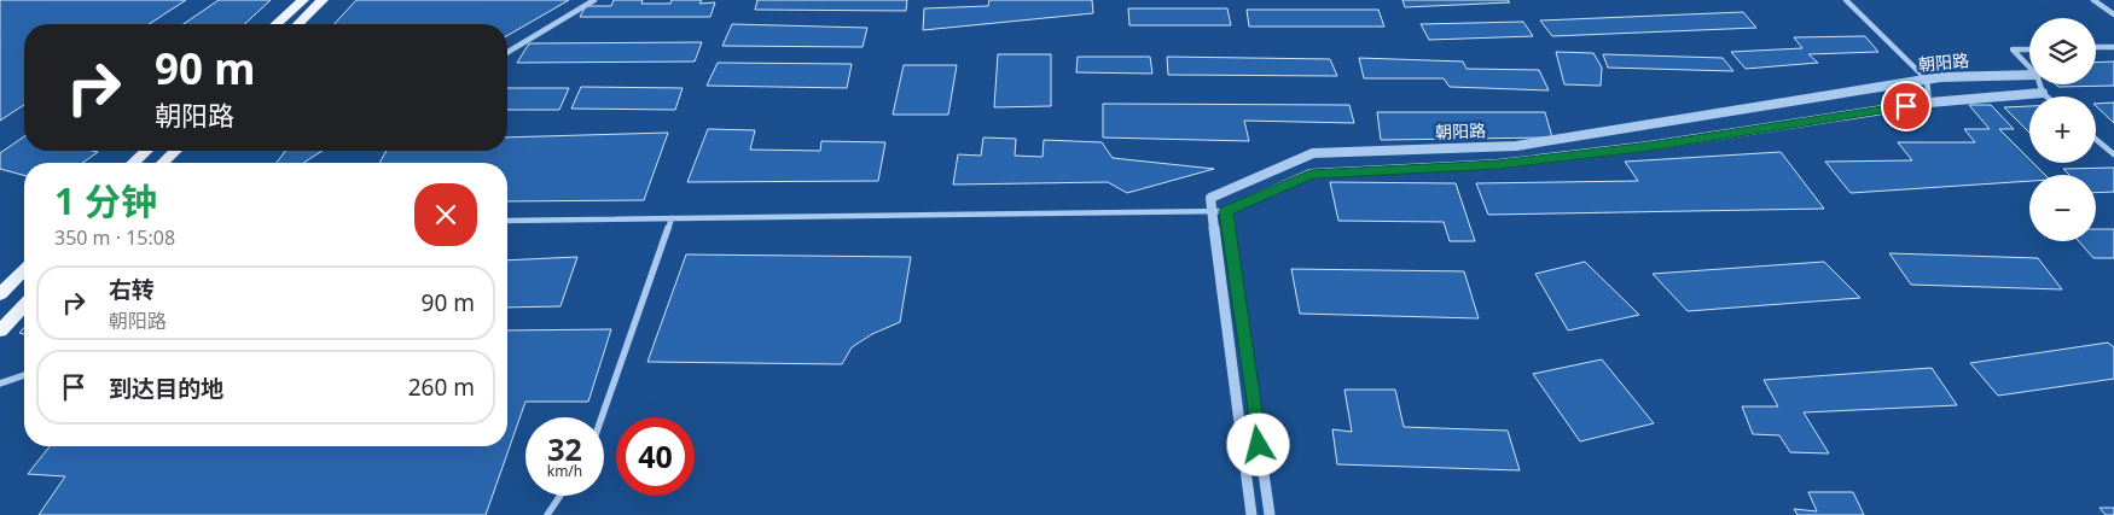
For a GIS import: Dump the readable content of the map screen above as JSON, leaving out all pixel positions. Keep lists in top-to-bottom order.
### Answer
{
  "streets": {
    "street": ["朝阳路"]
  },
  "page": {
    "map_buttons": ["+", "−"],
    "turn": ["90 m", "朝阳路"],
    "heading": ["1 分钟", "350 m · 15:08"],
    "list": [
      {
        "name": "右转",
        "note": "朝阳路",
        "value": "90 m"
      },
      {
        "name": "到达目的地",
        "value": "260 m"
      }
    ],
    "speed": "32 km/h",
    "limit": "40"
  }
}
